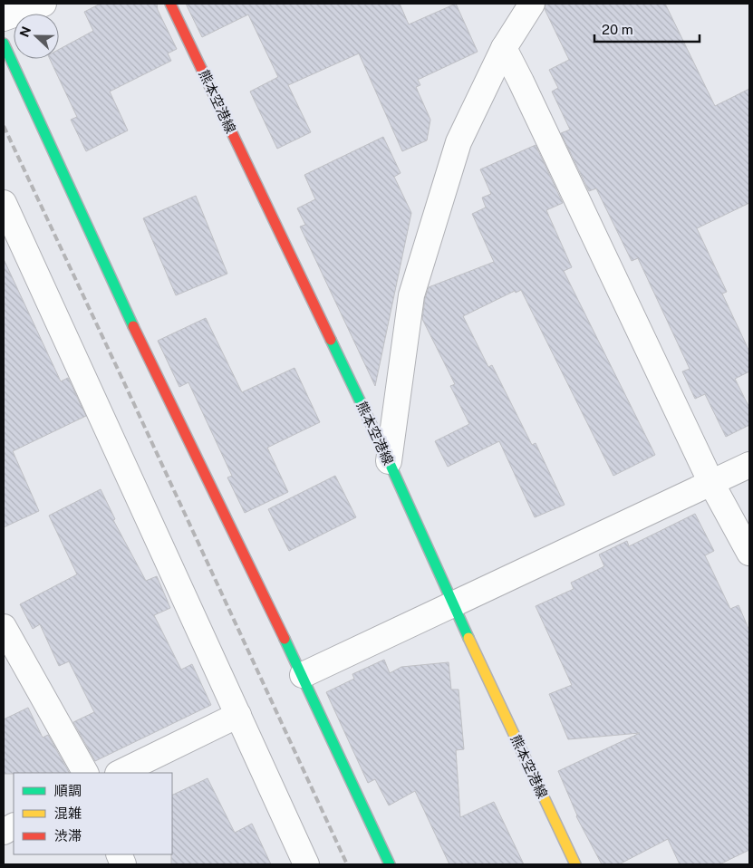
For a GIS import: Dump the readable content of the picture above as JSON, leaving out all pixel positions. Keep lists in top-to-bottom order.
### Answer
{
  "streets": {
    "main road": ["熊本空港線"]
  },
  "legend": ["順調", "混雑", "渋滞"],
  "scale_bar": "20 m",
  "north": "left"
}
